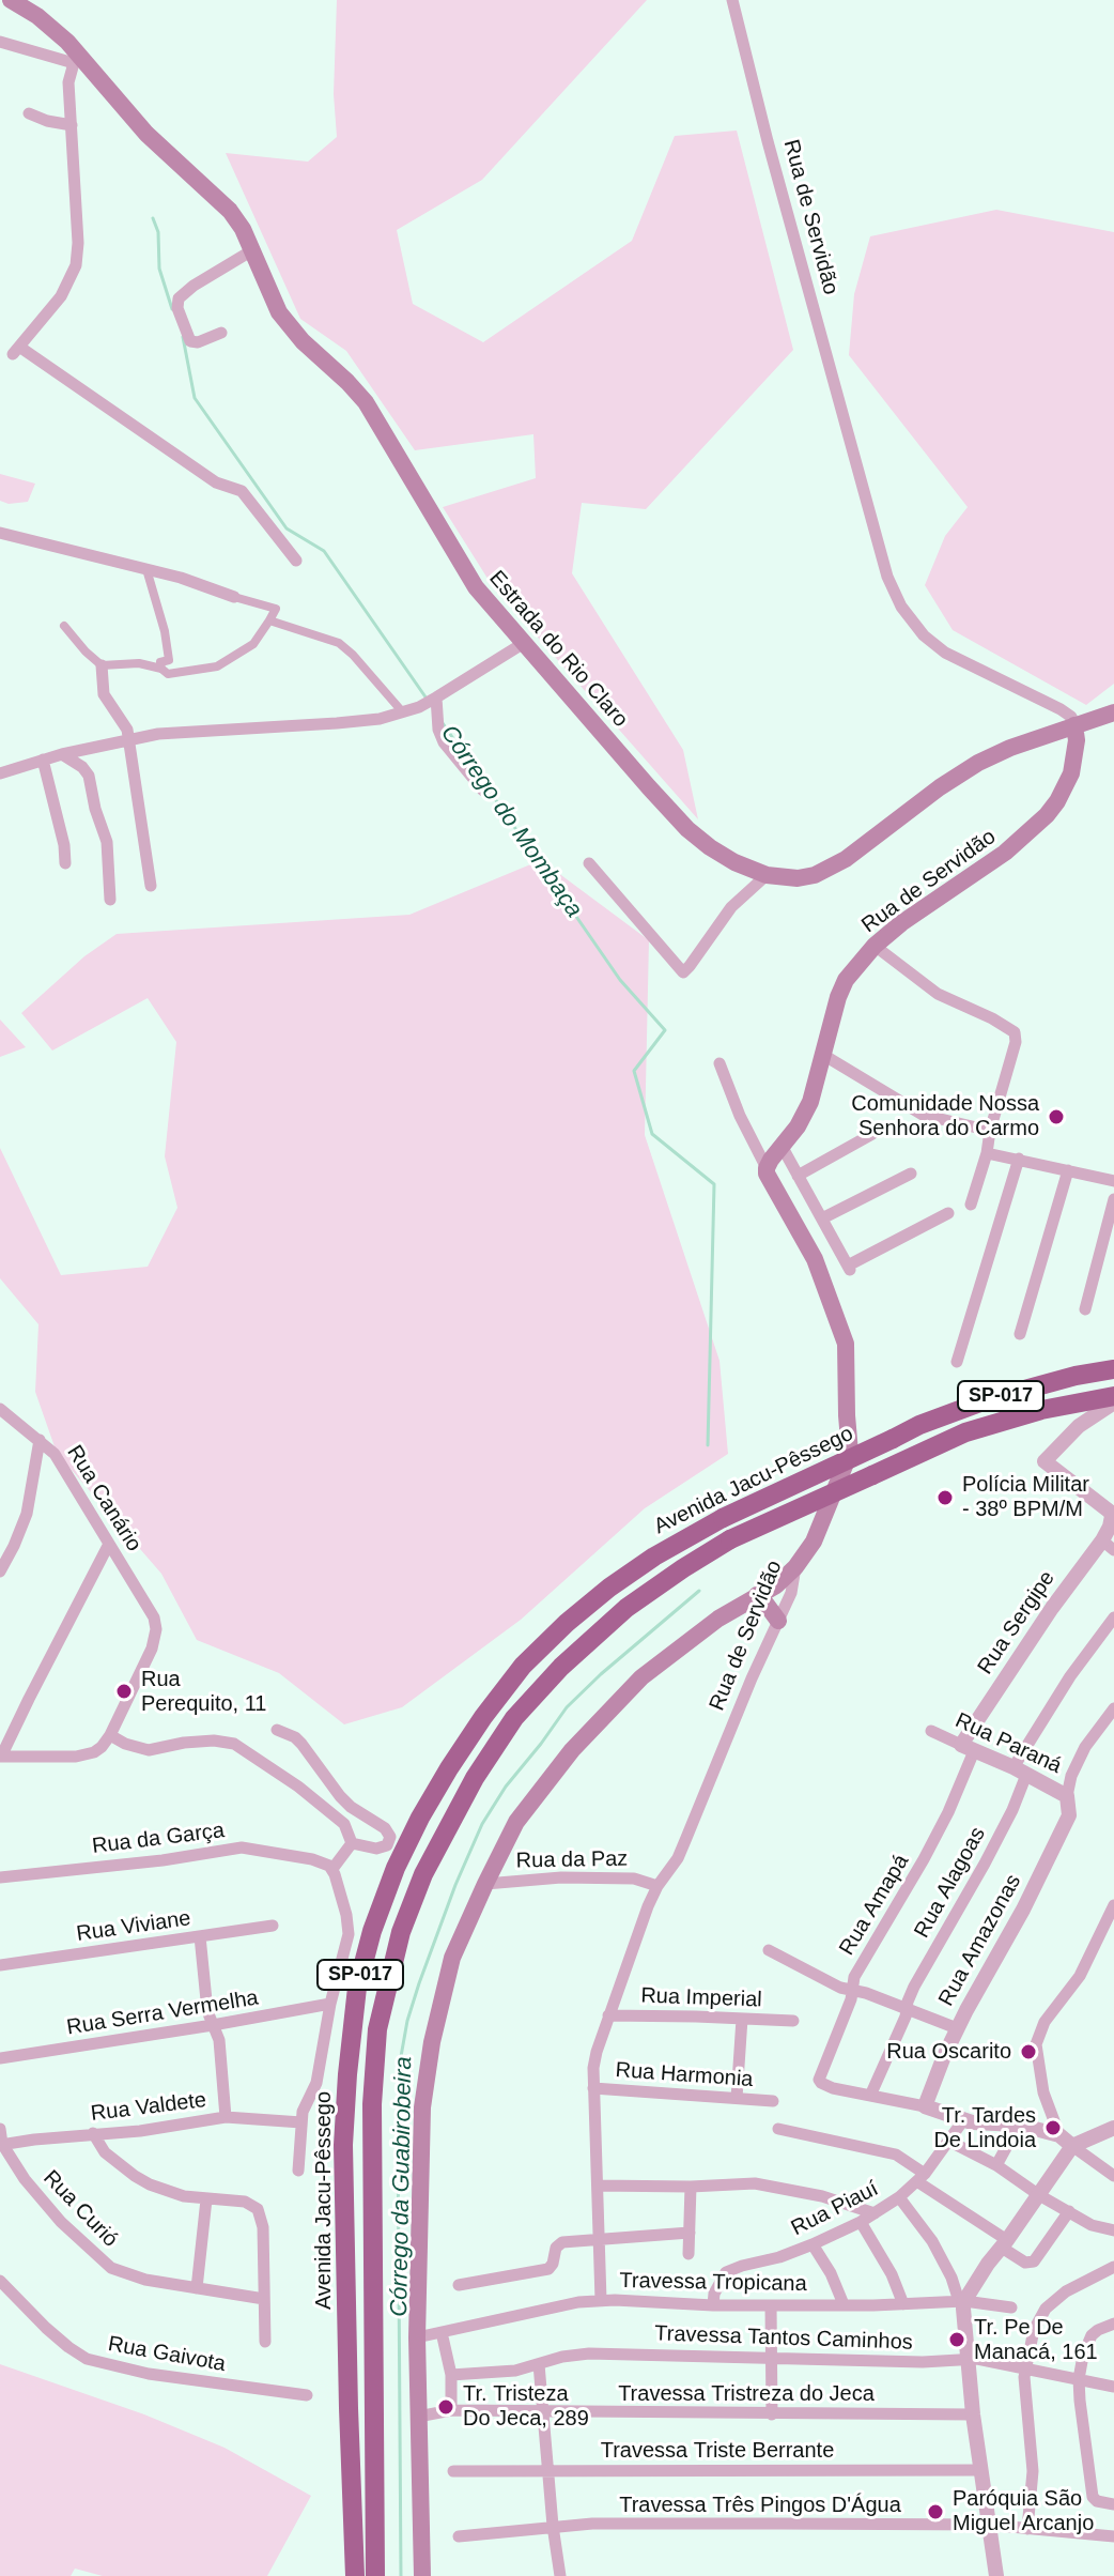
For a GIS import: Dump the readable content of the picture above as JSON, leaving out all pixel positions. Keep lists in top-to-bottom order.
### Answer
{
  "streets": {
    "highway": ["SP-017", "Avenida Jacu-Pêssego"],
    "main road": ["Rua de Servidão", "Estrada do Rio Claro"],
    "street": [
      "Rua Canário",
      "Rua Sergipe",
      "Rua Paraná",
      "Rua da Garça",
      "Rua da Paz",
      "Rua Alagoas",
      "Rua Amapá",
      "Rua Viviane",
      "Rua Amazonas",
      "Rua Imperial",
      "Rua Serra Vermelha",
      "Rua Harmonia",
      "Rua Valdete",
      "Rua Curió",
      "Rua Piauí",
      "Travessa Tropicana",
      "Travessa Tantos Caminhos",
      "Rua Gaivota",
      "Travessa Tristreza do Jeca",
      "Travessa Triste Berrante",
      "Travessa Três Pingos D'Água"
    ]
  },
  "crossings": [
    ["Rua de Servidão", "Estrada do Rio Claro"],
    ["Rua de Servidão", "Rua da Paz"],
    ["Rua de Servidão", "Rua Imperial"],
    ["Rua de Servidão", "Rua Harmonia"],
    ["Rua de Servidão", "Travessa Tropicana"],
    ["Rua Sergipe", "Rua Paraná"],
    ["Rua Sergipe", "Rua Amapá"],
    ["Rua Paraná", "Rua Alagoas"],
    ["Rua Paraná", "Rua Amapá"],
    ["Rua Paraná", "Rua Amazonas"],
    ["Rua Alagoas", "Rua Amapá"],
    ["Rua Valdete", "Rua Curió"],
    ["Rua Piauí", "Travessa Tropicana"]
  ],
  "water": ["Córrego do Mombaça", "Córrego da Guabirobeira"],
  "places": [
    "Comunidade Nossa Senhora do Carmo",
    "Polícia Militar - 38º BPM/M",
    "Rua Perequito, 11",
    "Rua Oscarito",
    "Tr. Tardes De Lindoia",
    "Tr. Pe De Manacá, 161",
    "Tr. Tristeza Do Jeca, 289",
    "Paróquia São Miguel Arcanjo"
  ]
}
